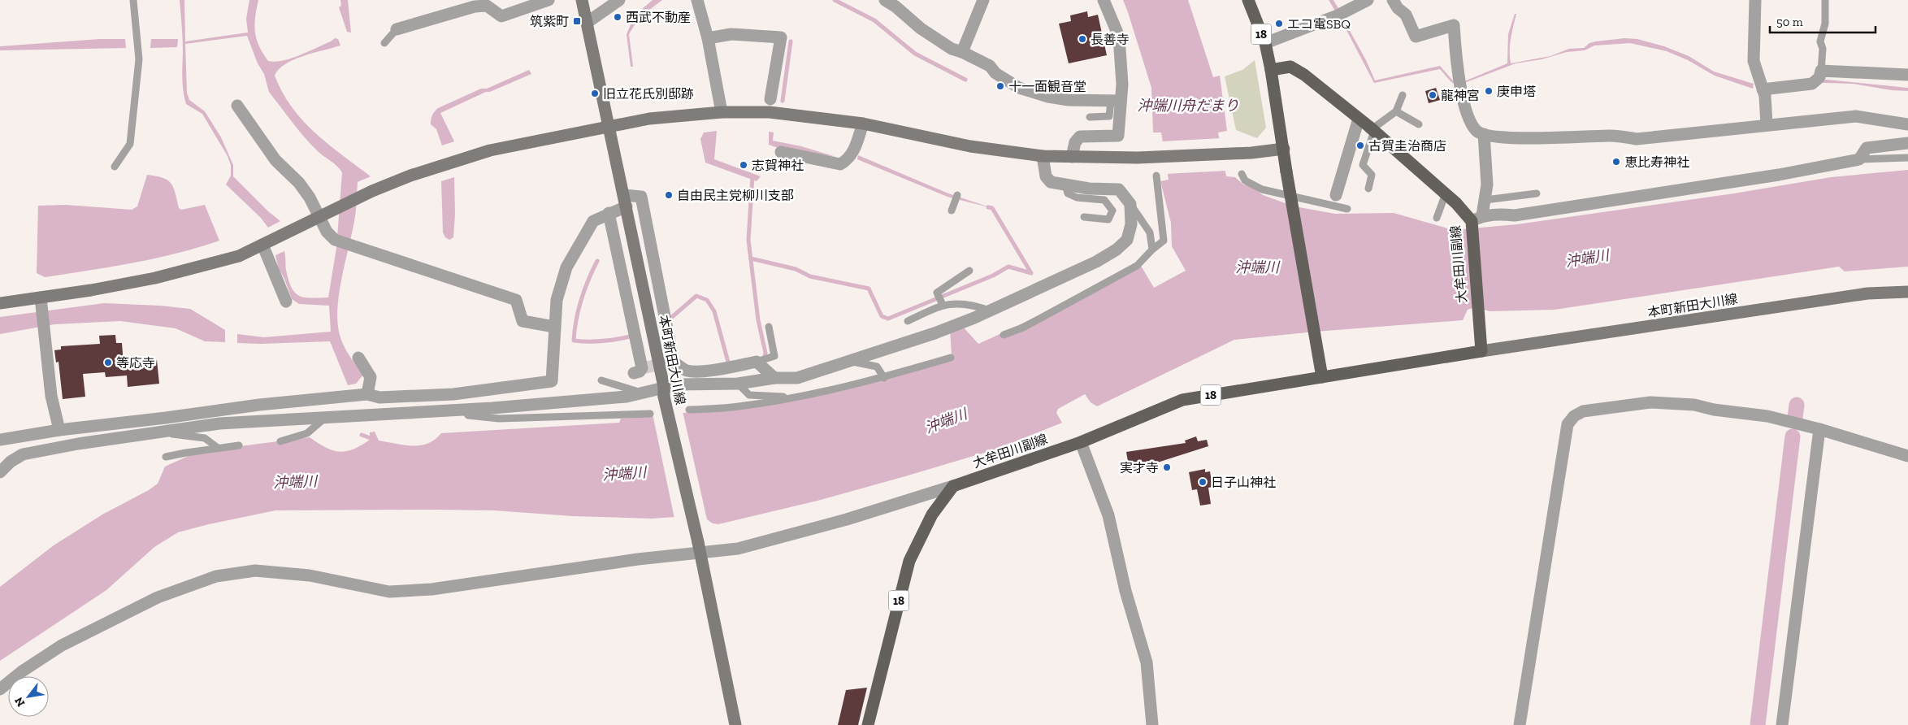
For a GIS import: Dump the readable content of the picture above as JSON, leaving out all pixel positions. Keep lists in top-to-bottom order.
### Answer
{
  "streets": {
    "main road": ["18", "大牟田川副線"],
    "street": ["本町新田大川線"]
  },
  "crossings": [
    ["18", "大牟田川副線"],
    ["大牟田川副線", "本町新田大川線"]
  ],
  "water": ["沖端川舟だまり", "沖端川"],
  "places": {
    "other": [
      "西武不動産",
      "エコ電SBQ",
      "長善寺",
      "十一面観音堂",
      "庚申塔",
      "旧立花氏別邸跡",
      "龍神宮",
      "古賀圭治商店",
      "恵比寿神社",
      "志賀神社",
      "自由民主党柳川支部",
      "等応寺",
      "実才寺",
      "日子山神社"
    ],
    "transit": ["筑紫町"]
  },
  "scale_bar": "50 m",
  "north": "bottom left"
}
